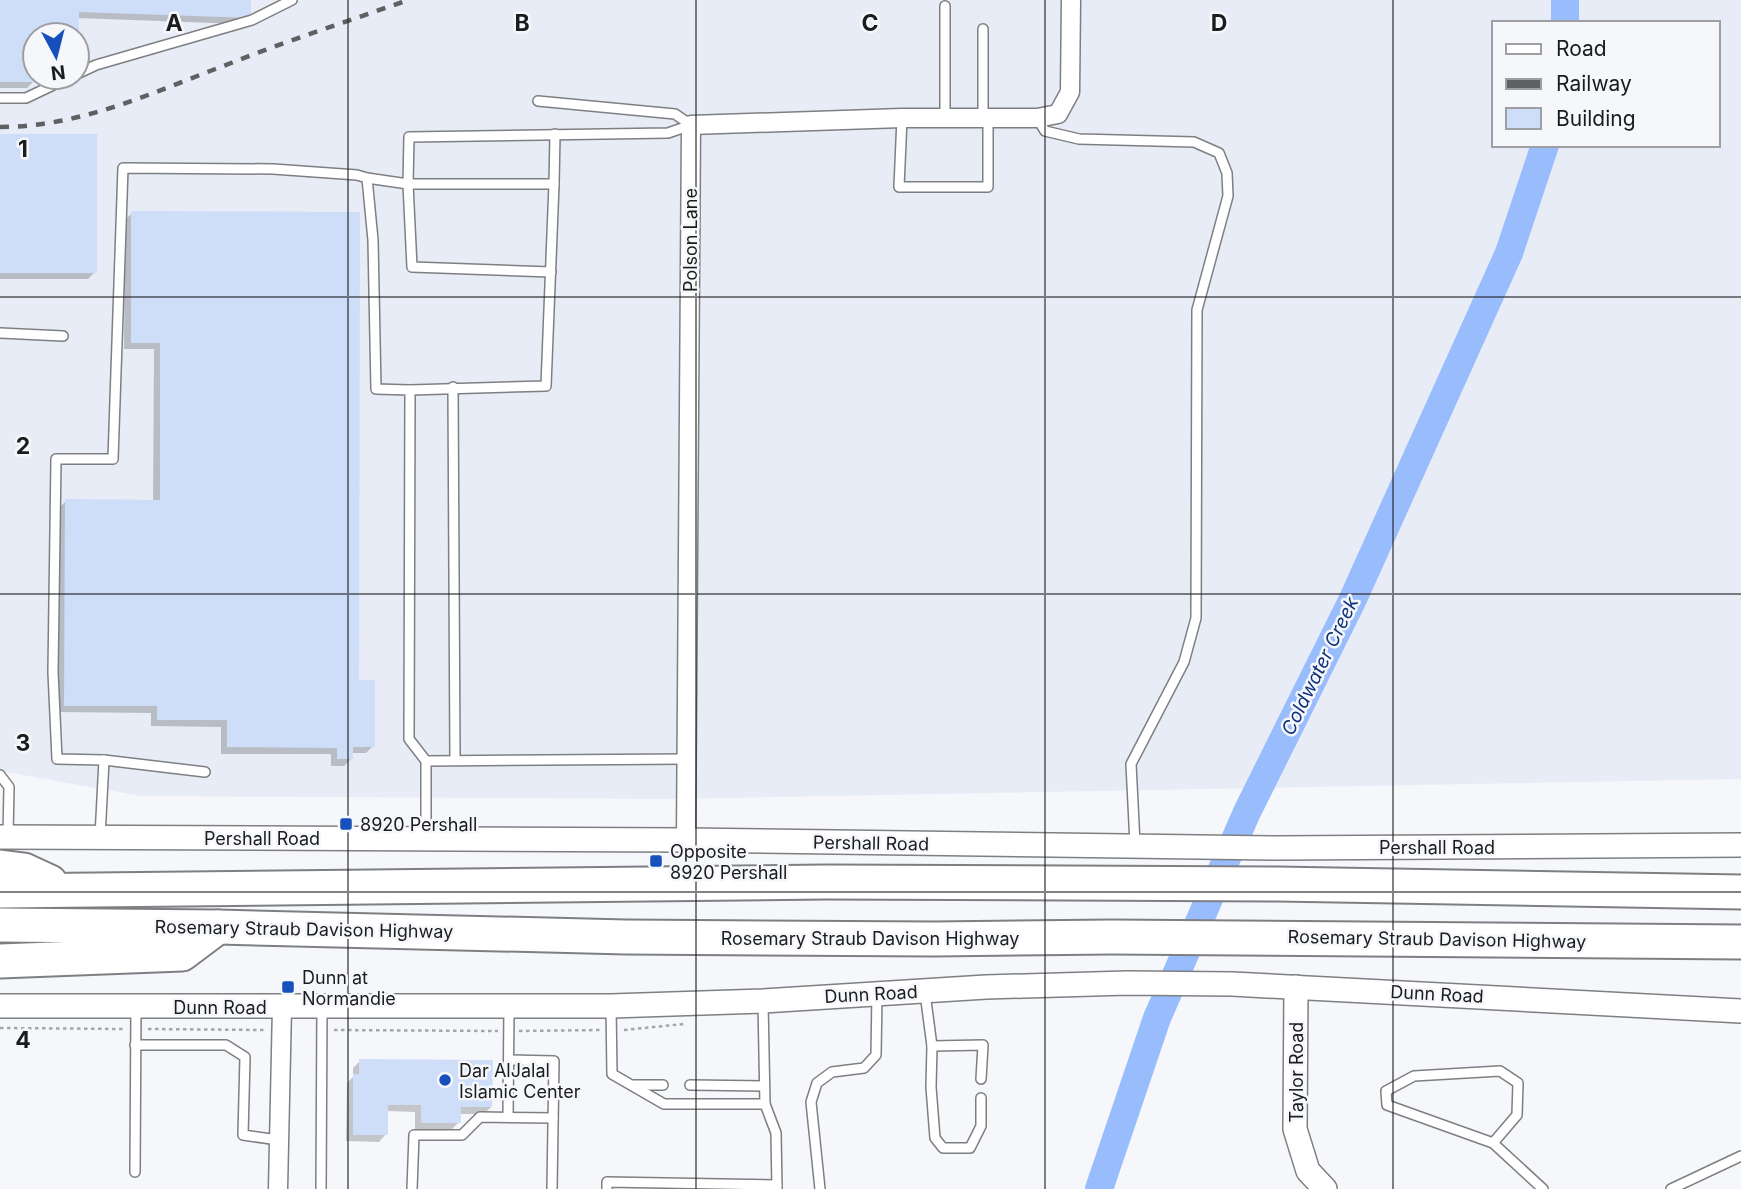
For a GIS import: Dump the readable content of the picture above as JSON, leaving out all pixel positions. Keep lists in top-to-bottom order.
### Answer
{
  "streets": {
    "highway": ["Rosemary Straub Davison Highway"],
    "street": [
      "Polson Lane",
      "Pershall Road",
      "Dunn Road",
      "Taylor Road"
    ]
  },
  "crossings": [
    ["Polson Lane", "Pershall Road"],
    ["Dunn Road", "Taylor Road"]
  ],
  "water": ["Coldwater Creek"],
  "places": {
    "transit": ["8920 Pershall", "Opposite 8920 Pershall", "Dunn at Normandie"],
    "other": ["Dar AlJalal Islamic Center"]
  },
  "legend": ["Road", "Railway", "Building"],
  "north": "bottom",
  "grid": {
    "columns": [
      "A",
      "B",
      "C",
      "D"
    ],
    "rows": [
      "1",
      "2",
      "3",
      "4"
    ]
  }
}
